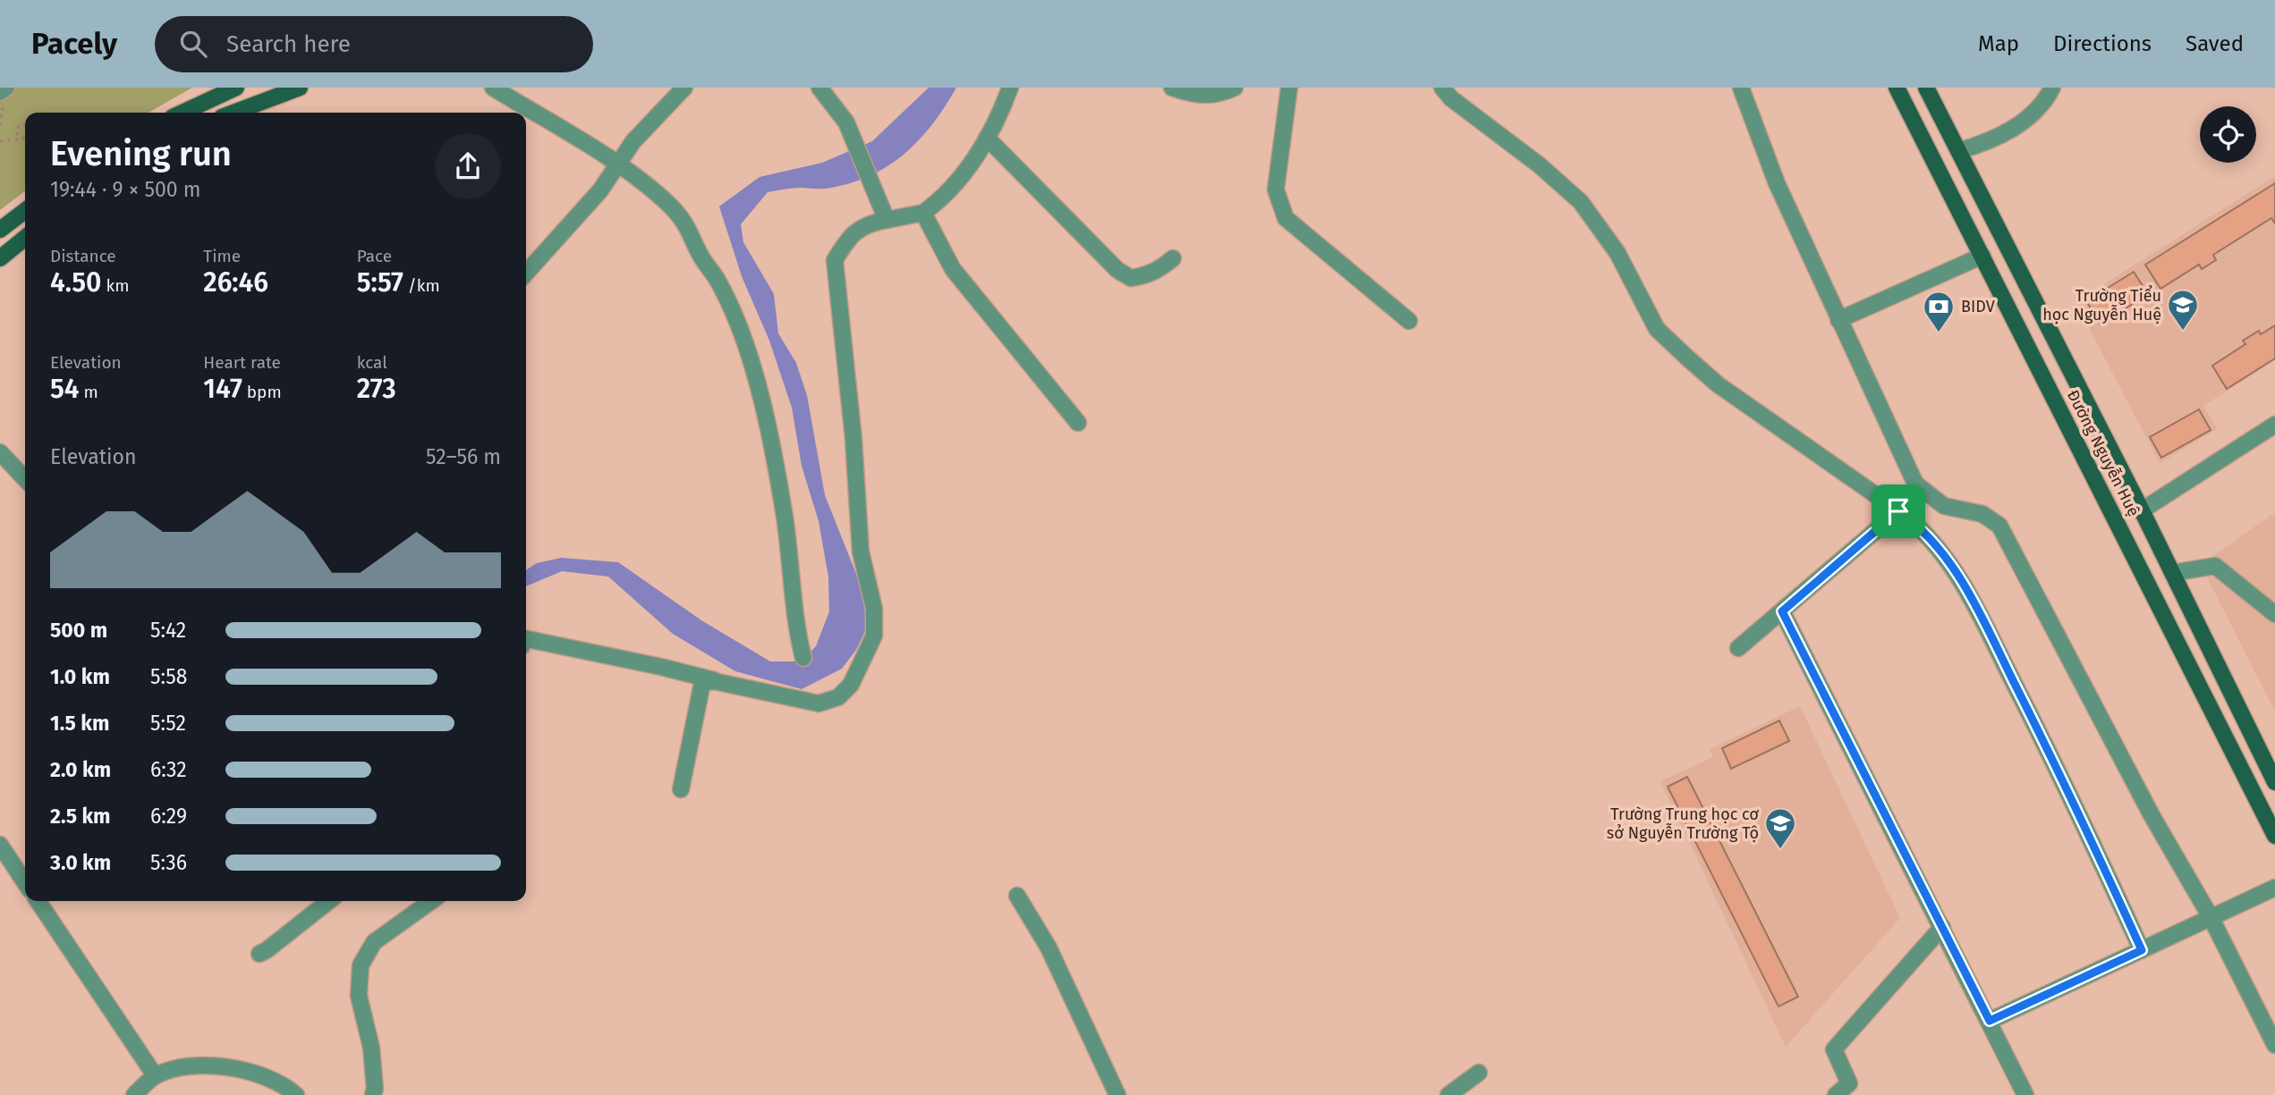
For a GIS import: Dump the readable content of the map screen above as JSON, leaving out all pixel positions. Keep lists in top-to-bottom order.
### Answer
{
  "streets": {
    "main road": ["Đường Nguyễn Huệ"]
  },
  "places": {
    "school or university": ["Trường Tiểu học Nguyễn Huệ", "Trường Trung học cơ sở Nguyễn Trường Tộ"],
    "bank": ["BIDV"]
  },
  "page": {
    "header": "Pacely",
    "search": "Search here",
    "nav": ["Map", "Directions", "Saved"],
    "heading": ["Evening run", "19:44 · 9 × 500 m"],
    "stats": [
      ["Distance", "4.50 km"],
      ["Time", "26:46"],
      ["Pace", "5:57 /km"],
      ["Elevation", "54 m"],
      ["Heart rate", "147 bpm"],
      ["kcal", "273"]
    ],
    "chart": ["Elevation", "52–56 m"],
    "list": [
      {
        "name": "500 m",
        "note": "5:42"
      },
      {
        "name": "1.0 km",
        "note": "5:58"
      },
      {
        "name": "1.5 km",
        "note": "5:52"
      },
      {
        "name": "2.0 km",
        "note": "6:32"
      },
      {
        "name": "2.5 km",
        "note": "6:29"
      },
      {
        "name": "3.0 km",
        "note": "5:36"
      }
    ]
  }
}
